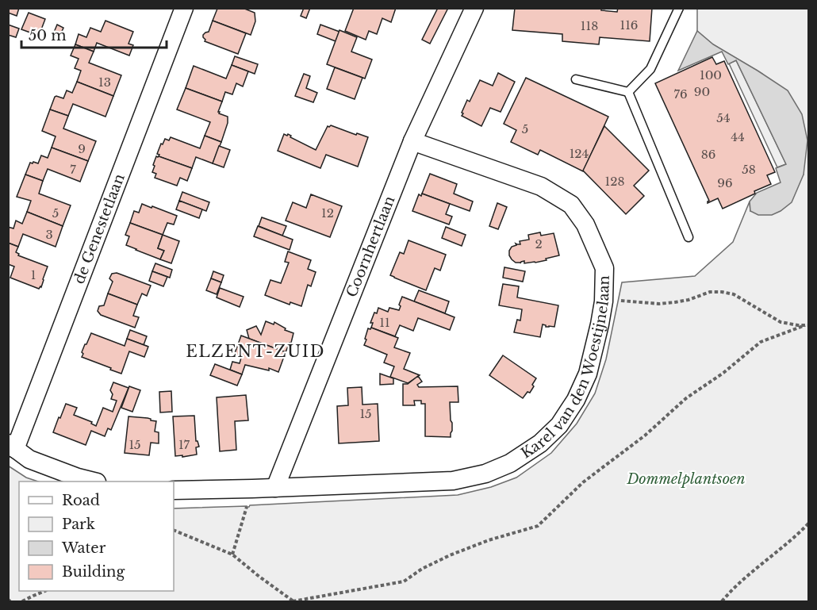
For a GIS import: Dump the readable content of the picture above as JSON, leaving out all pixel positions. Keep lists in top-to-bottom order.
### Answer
{
  "streets": {
    "street": ["de Genestetlaan", "Coornhertlaan", "Karel van den Woestijnelaan"]
  },
  "crossings": [
    ["Coornhertlaan", "Karel van den Woestijnelaan"]
  ],
  "districts": ["ELZENT-ZUID"],
  "parks": ["Dommelplantsoen"],
  "house_numbers": [
    "116",
    "118",
    "100",
    "13",
    "90",
    "76",
    "54",
    "5",
    "44",
    "9",
    "124",
    "86",
    "7",
    "58",
    "128",
    "96",
    "5",
    "12",
    "3",
    "2",
    "1",
    "11",
    "15",
    "15",
    "17"
  ],
  "legend": [
    "Road",
    "Park",
    "Water",
    "Building"
  ],
  "scale_bar": "50 m"
}
